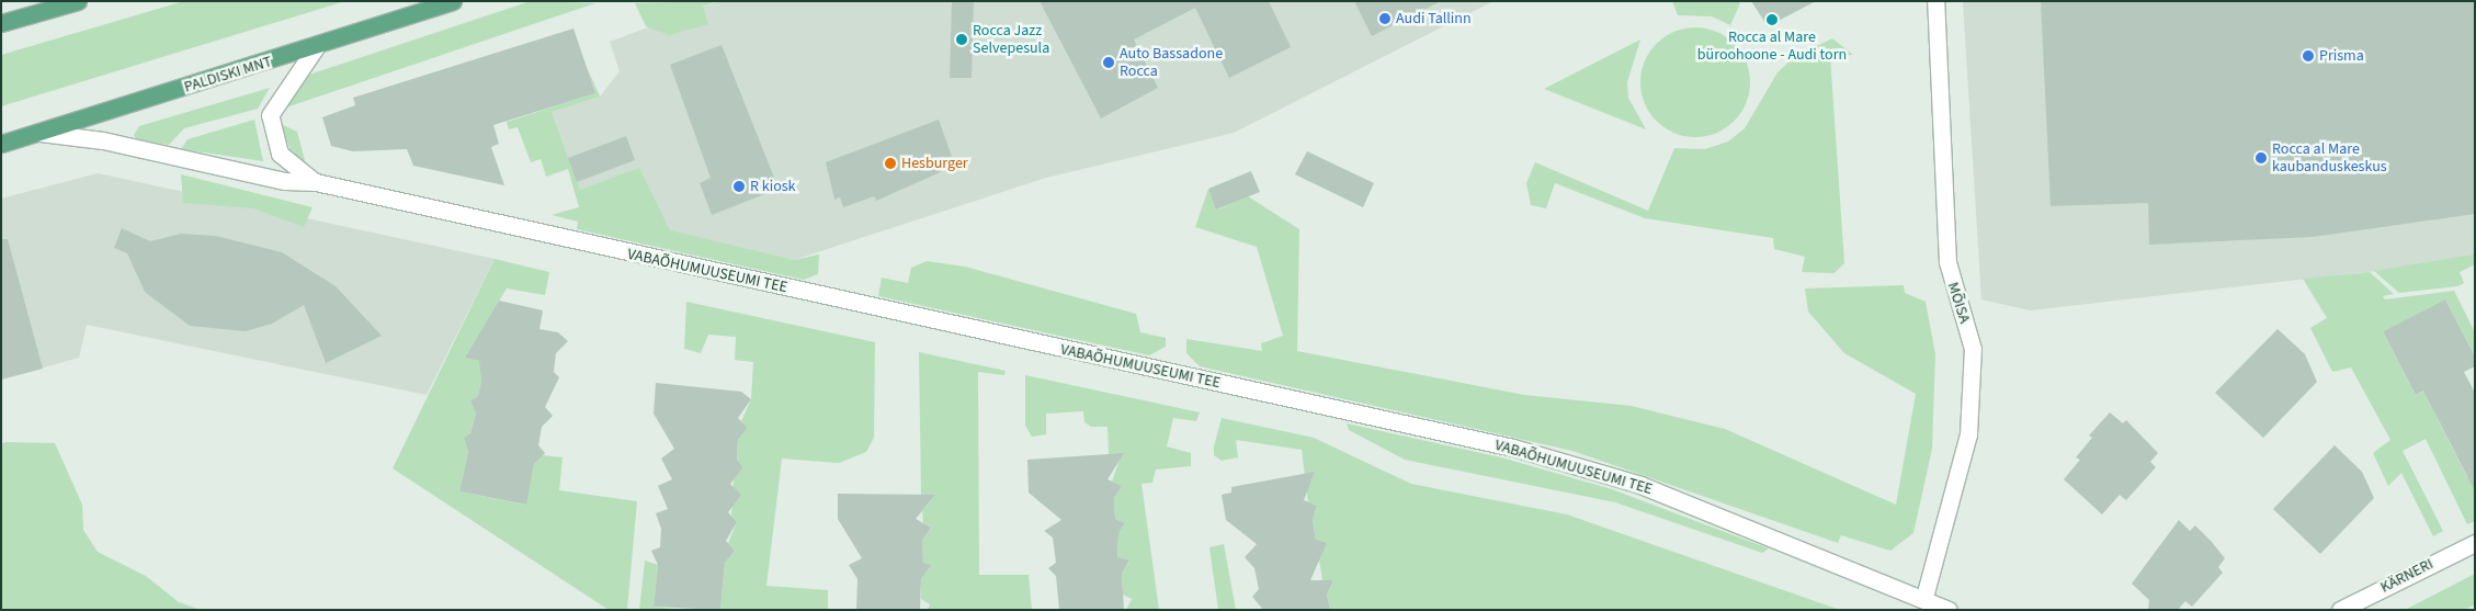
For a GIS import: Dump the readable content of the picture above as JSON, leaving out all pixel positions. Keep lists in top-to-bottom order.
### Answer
{
  "streets": {
    "main road": ["PALDISKI MNT"],
    "street": ["VABAÕHUMUUSEUMI TEE", "MÕISA", "KÄRNERI"]
  },
  "crossings": [
    ["PALDISKI MNT", "VABAÕHUMUUSEUMI TEE"],
    ["VABAÕHUMUUSEUMI TEE", "MÕISA"]
  ],
  "places": [
    "Audi Tallinn",
    "Rocca al Mare büroohoone - Audi torn",
    "Rocca Jazz Selvepesula",
    "Prisma",
    "Auto Bassadone Rocca",
    "Rocca al Mare kaubanduskeskus",
    "Hesburger",
    "R kiosk"
  ]
}
